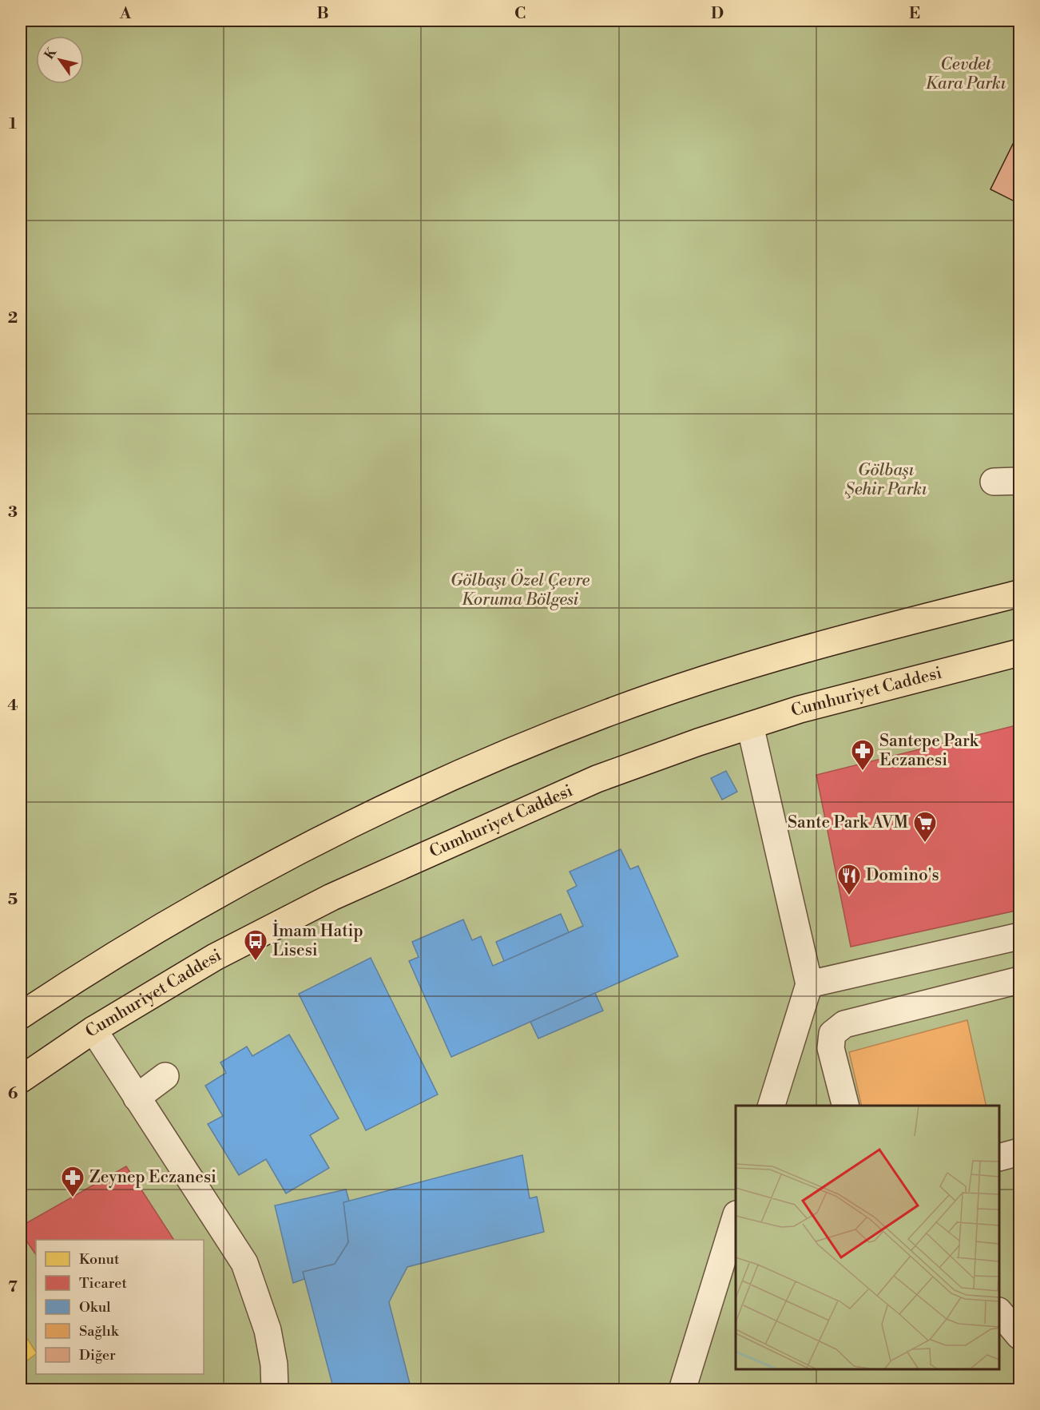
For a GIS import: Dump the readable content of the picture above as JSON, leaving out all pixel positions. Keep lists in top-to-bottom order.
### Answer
{
  "streets": {
    "main road": ["Cumhuriyet Caddesi"]
  },
  "parks": ["Cevdet Kara Parkı", "Gölbaşı Şehir Parkı", "Gölbaşı Özel Çevre Koruma Bölgesi"],
  "places": {
    "pharmacy": ["Santepe Park Eczanesi", "Zeynep Eczanesi"],
    "supermarket": ["Sante Park AVM"],
    "restaurant": ["Domino's"],
    "bus stop": ["İmam Hatip Lisesi"]
  },
  "legend": [
    "Konut",
    "Ticaret",
    "Okul",
    "Sağlık",
    "Diğer"
  ],
  "north": "top left",
  "grid": {
    "columns": [
      "A",
      "B",
      "C",
      "D",
      "E"
    ],
    "rows": [
      "1",
      "2",
      "3",
      "4",
      "5",
      "6",
      "7"
    ]
  }
}
